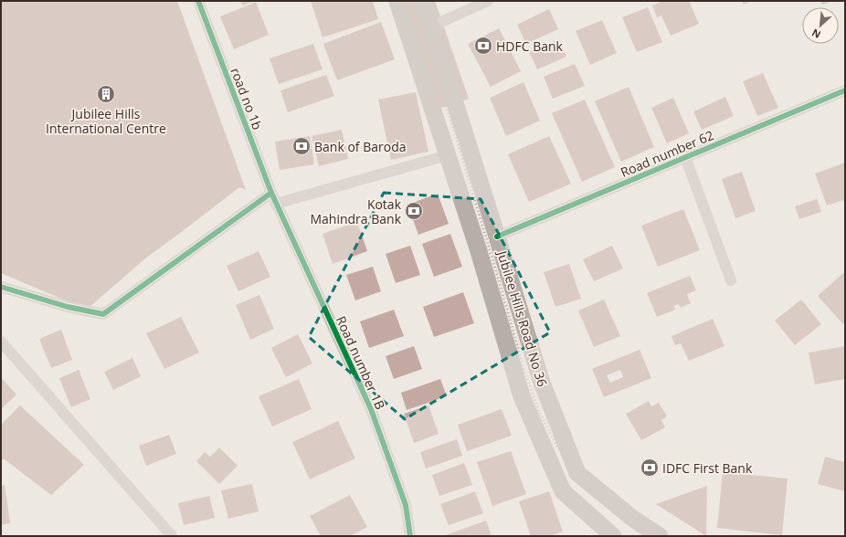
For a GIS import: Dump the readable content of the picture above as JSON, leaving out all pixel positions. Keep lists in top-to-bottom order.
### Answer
{
  "streets": {
    "main road": ["Jubilee Hills Road No 36"],
    "street": ["road no 1b", "Road number 62", "Road number 1B"]
  },
  "crossings": [
    ["road no 1b", "Road number 1B"],
    ["Road number 62", "Jubilee Hills Road No 36"]
  ],
  "places": {
    "bank": [
      "HDFC Bank",
      "Bank of Baroda",
      "Kotak Mahindra Bank",
      "IDFC First Bank"
    ],
    "building": ["Jubilee Hills International Centre"]
  },
  "north": "bottom left"
}
